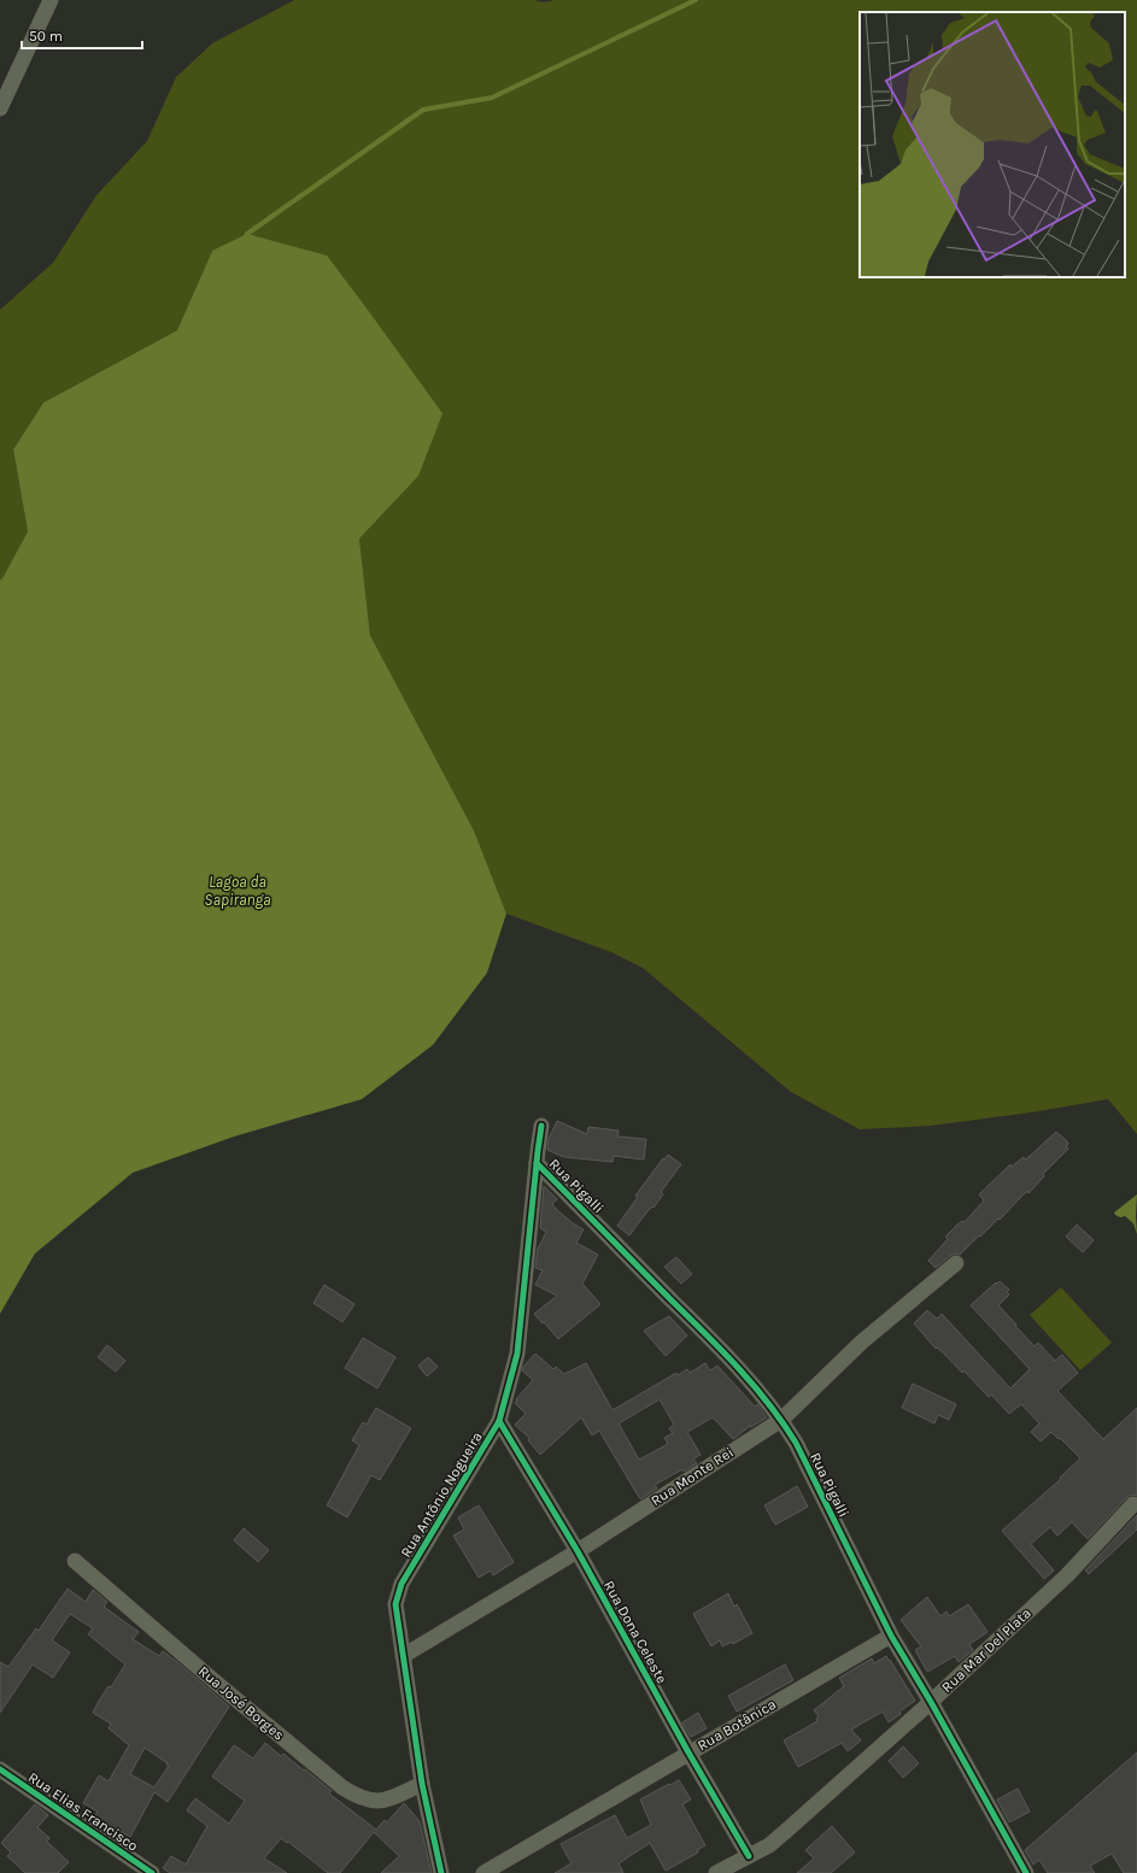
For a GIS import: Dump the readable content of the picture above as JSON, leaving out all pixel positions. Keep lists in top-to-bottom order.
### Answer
{
  "streets": {
    "street": [
      "Rua Pigalli",
      "Rua Monte Rei",
      "Rua Antônio Nogueira",
      "Rua Dona Celeste",
      "Rua Mar Del Plata",
      "Rua José Borges",
      "Rua Botânica",
      "Rua Elias Francisco"
    ]
  },
  "crossings": [
    ["Rua Pigalli", "Rua Monte Rei"],
    ["Rua Pigalli", "Rua Antônio Nogueira"],
    ["Rua Pigalli", "Rua Mar Del Plata"],
    ["Rua Pigalli", "Rua Botânica"],
    ["Rua Monte Rei", "Rua Antônio Nogueira"],
    ["Rua Monte Rei", "Rua Dona Celeste"],
    ["Rua Antônio Nogueira", "Rua Dona Celeste"],
    ["Rua Antônio Nogueira", "Rua José Borges"],
    ["Rua Dona Celeste", "Rua Mar Del Plata"],
    ["Rua Dona Celeste", "Rua Botânica"]
  ],
  "water": ["Lagoa da Sapiranga"],
  "scale_bar": "50 m"
}
